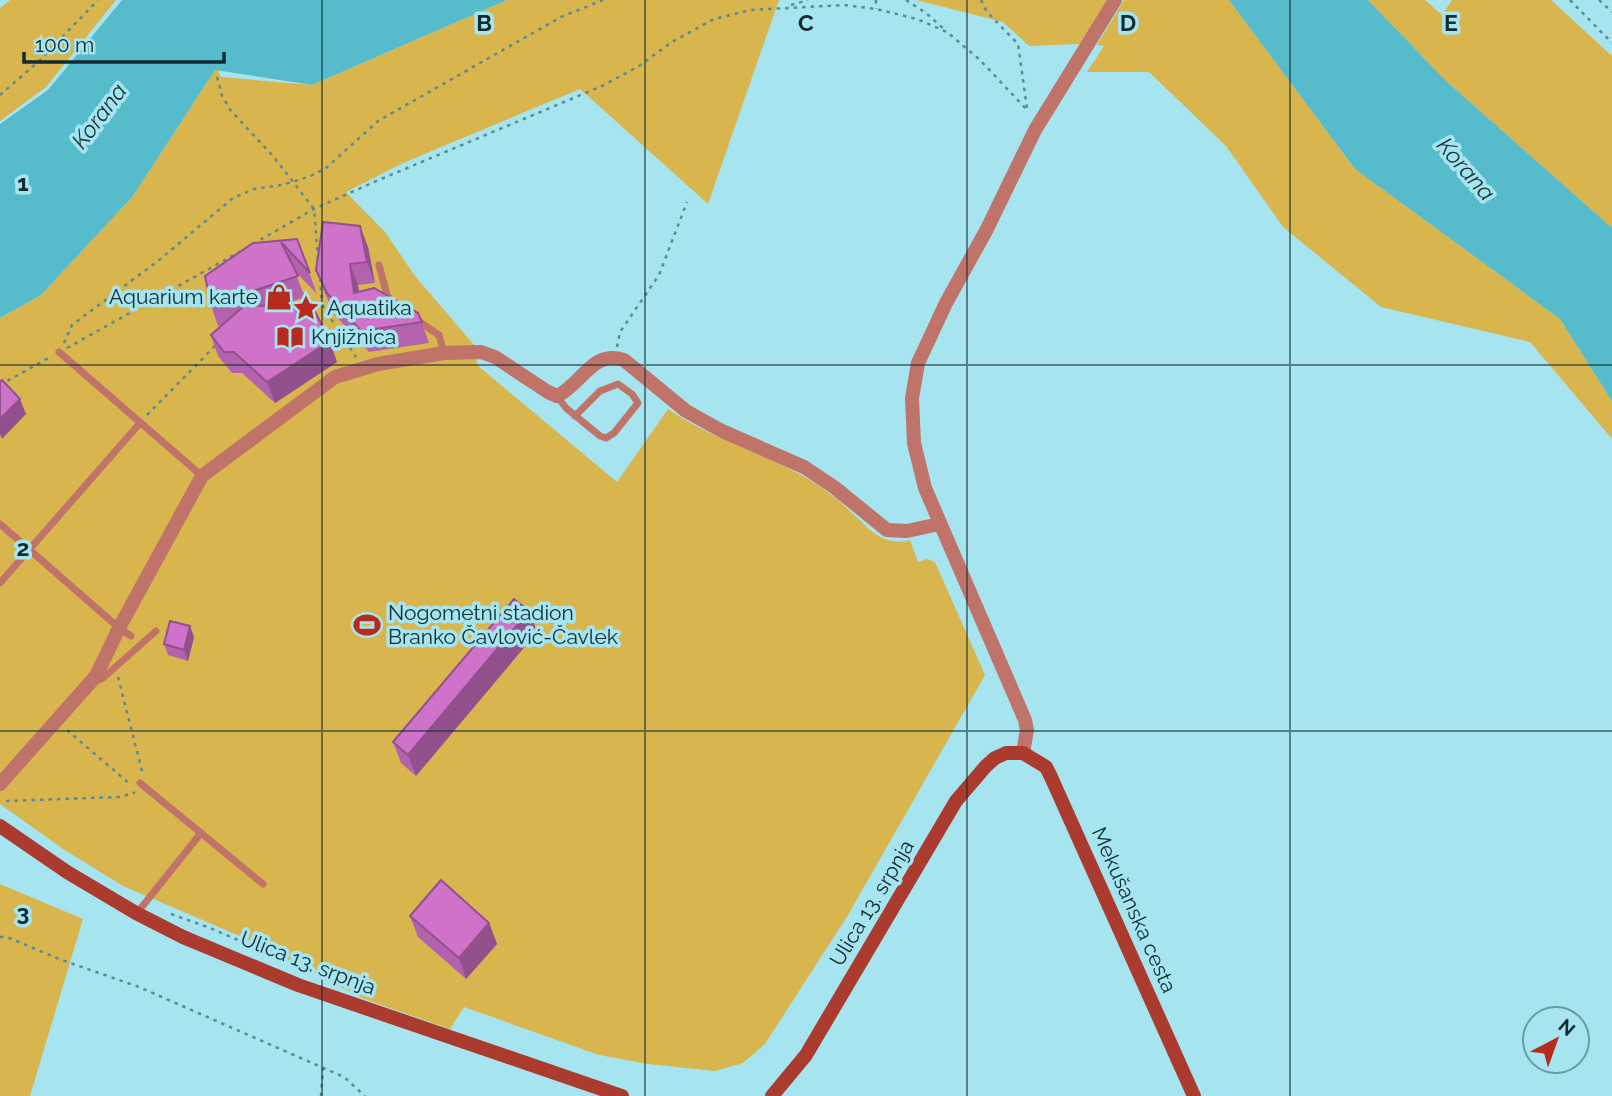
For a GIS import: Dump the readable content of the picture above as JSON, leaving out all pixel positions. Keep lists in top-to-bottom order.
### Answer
{
  "streets": {
    "street": ["Ulica 13. srpnja", "Mekušanska cesta"]
  },
  "crossings": [
    ["Ulica 13. srpnja", "Mekušanska cesta"]
  ],
  "water": ["Korana"],
  "places": {
    "shop": ["Aquarium karte"],
    "place": ["Aquatika"],
    "library": ["Knjižnica"],
    "sports": ["Nogometni stadion Branko Čavlović-Čavlek"]
  },
  "scale_bar": "100 m",
  "north": "top right",
  "grid": {
    "columns": [
      "B",
      "C",
      "D",
      "E"
    ],
    "rows": ["1", "2", "3"]
  }
}
